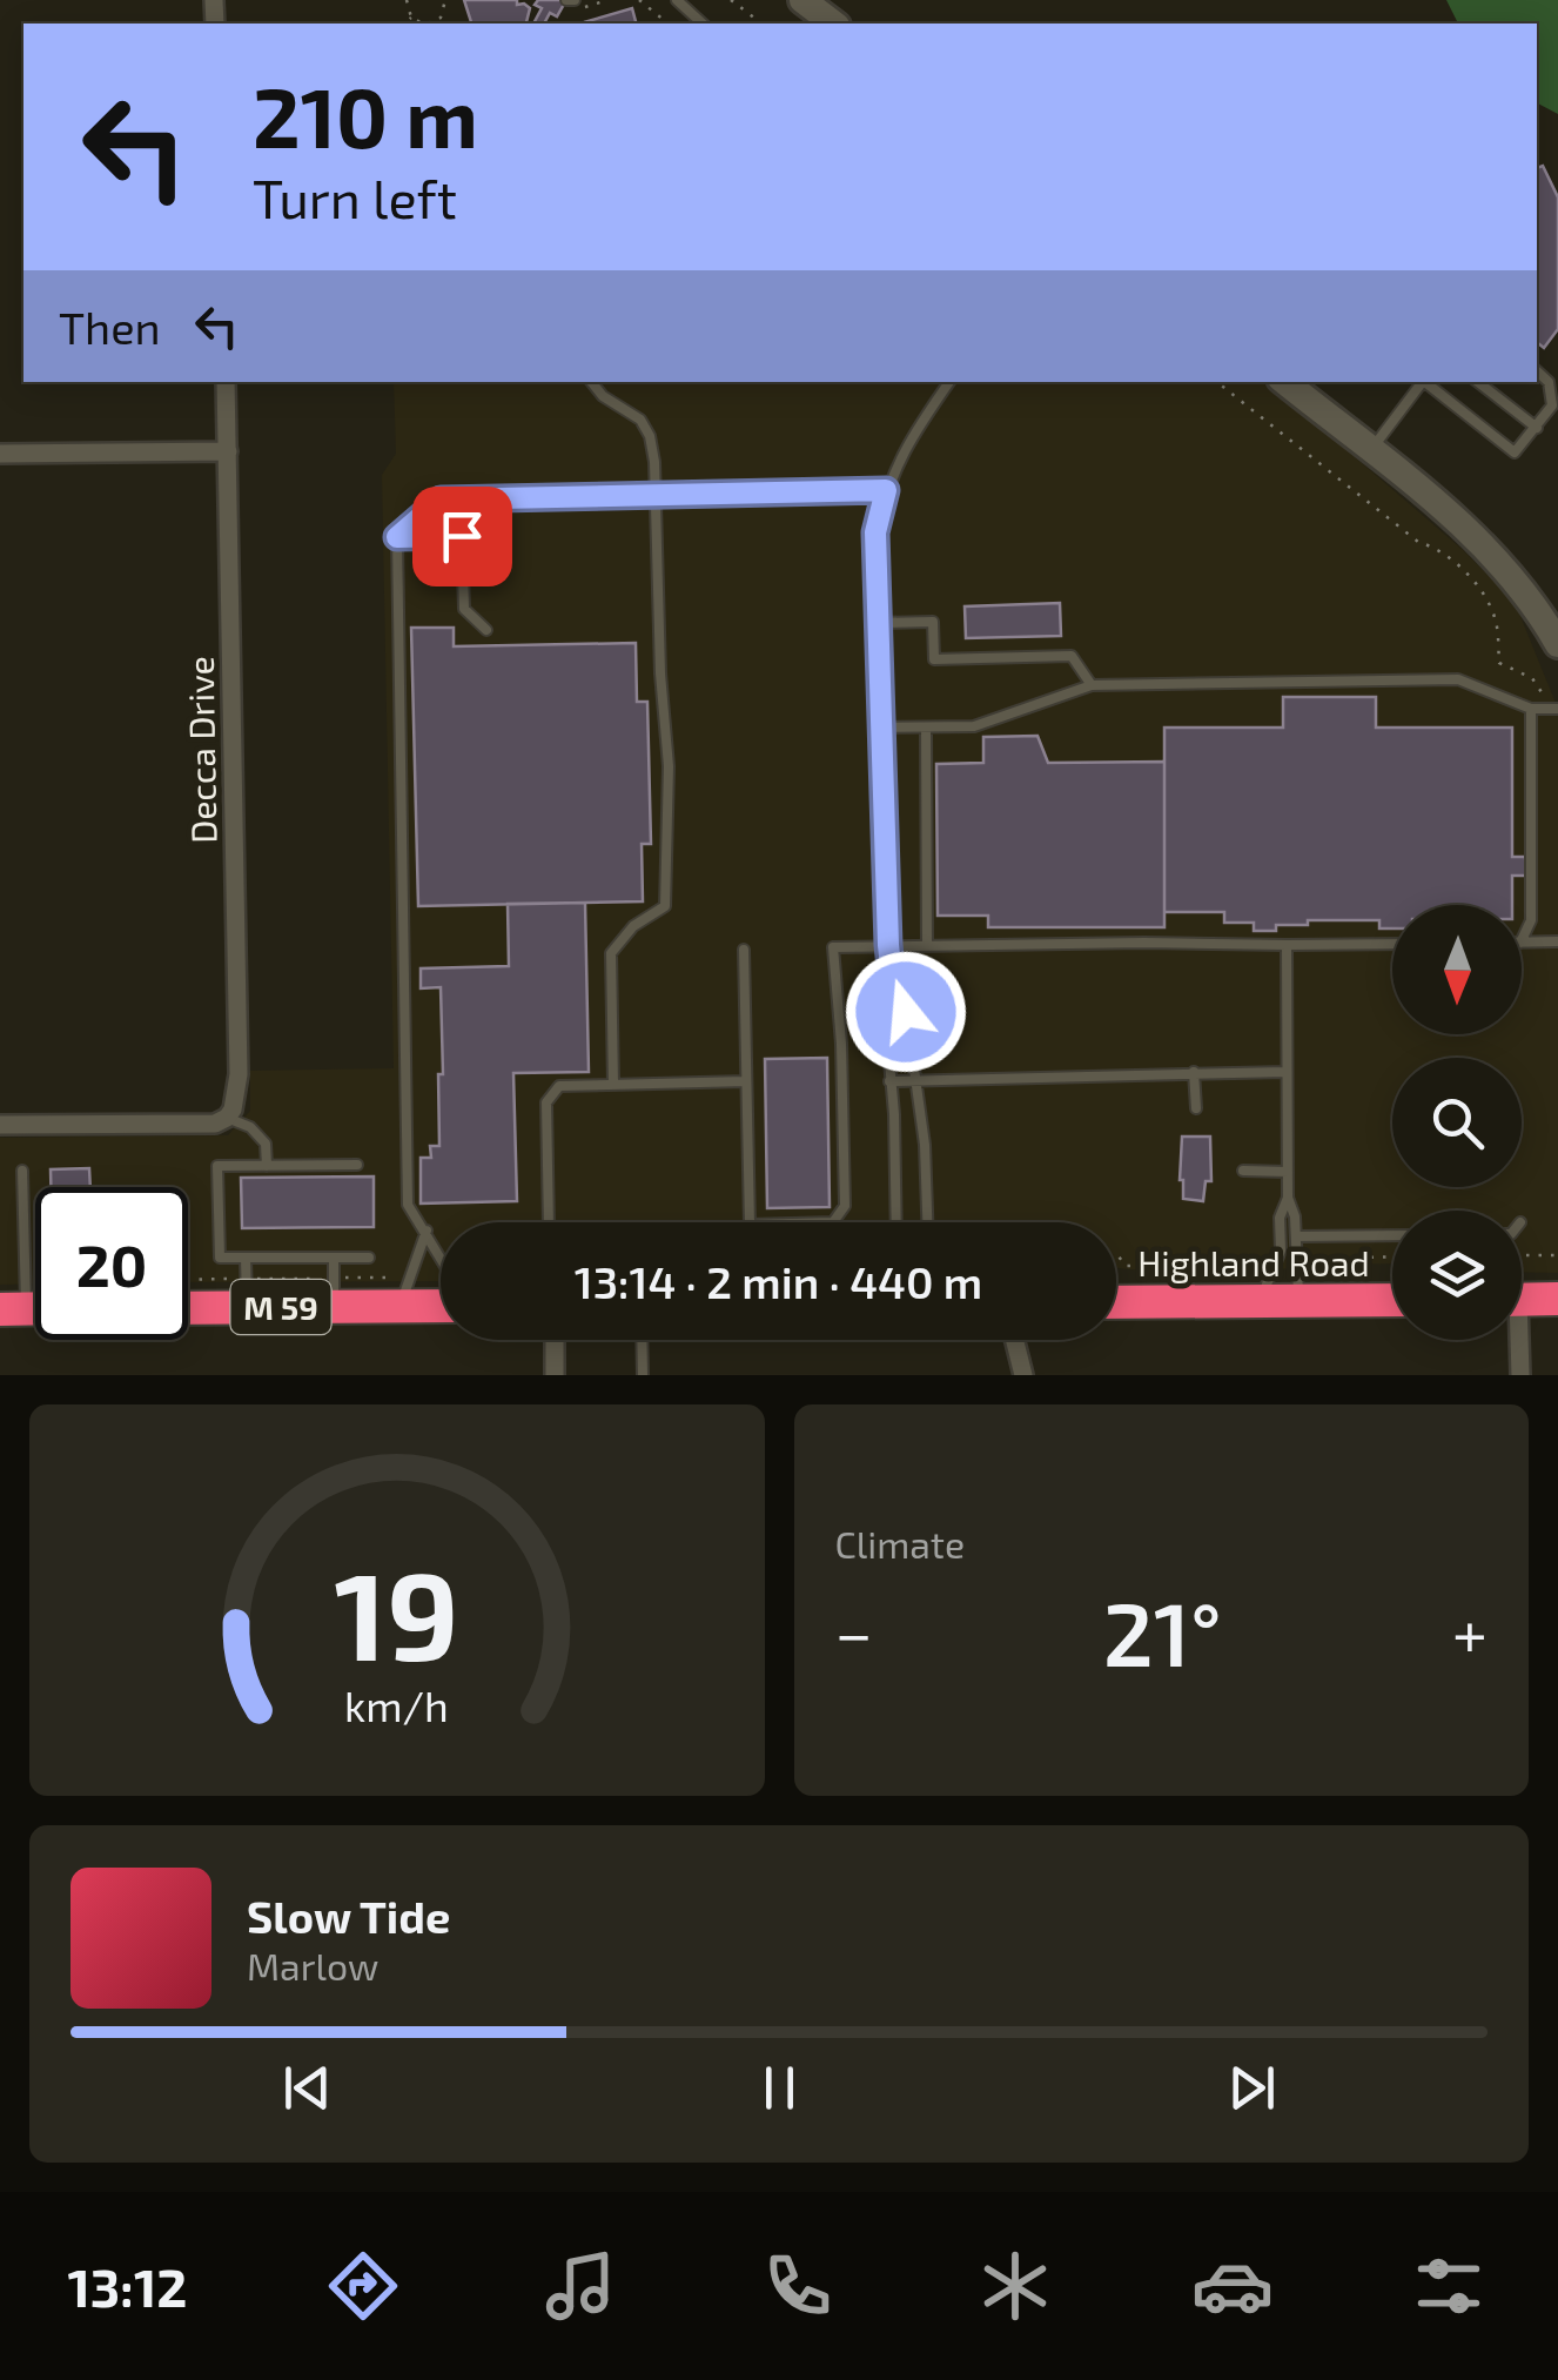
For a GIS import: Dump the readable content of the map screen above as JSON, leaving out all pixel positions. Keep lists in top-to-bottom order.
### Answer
{
  "streets": {
    "highway": ["Highland Road", "M 59"],
    "street": ["Decca Drive"]
  },
  "north": "bottom",
  "page": {
    "turn": ["210 m", "Turn left"],
    "then": "Then",
    "limit": "20",
    "trip": "13:14 · 2 min · 440 m",
    "tile": "Climate",
    "heat": ["−", "21°", "+"],
    "song": ["Slow Tide", "Marlow"],
    "tabs": "13:12",
    "gauge": ["19", "km/h"]
  }
}
